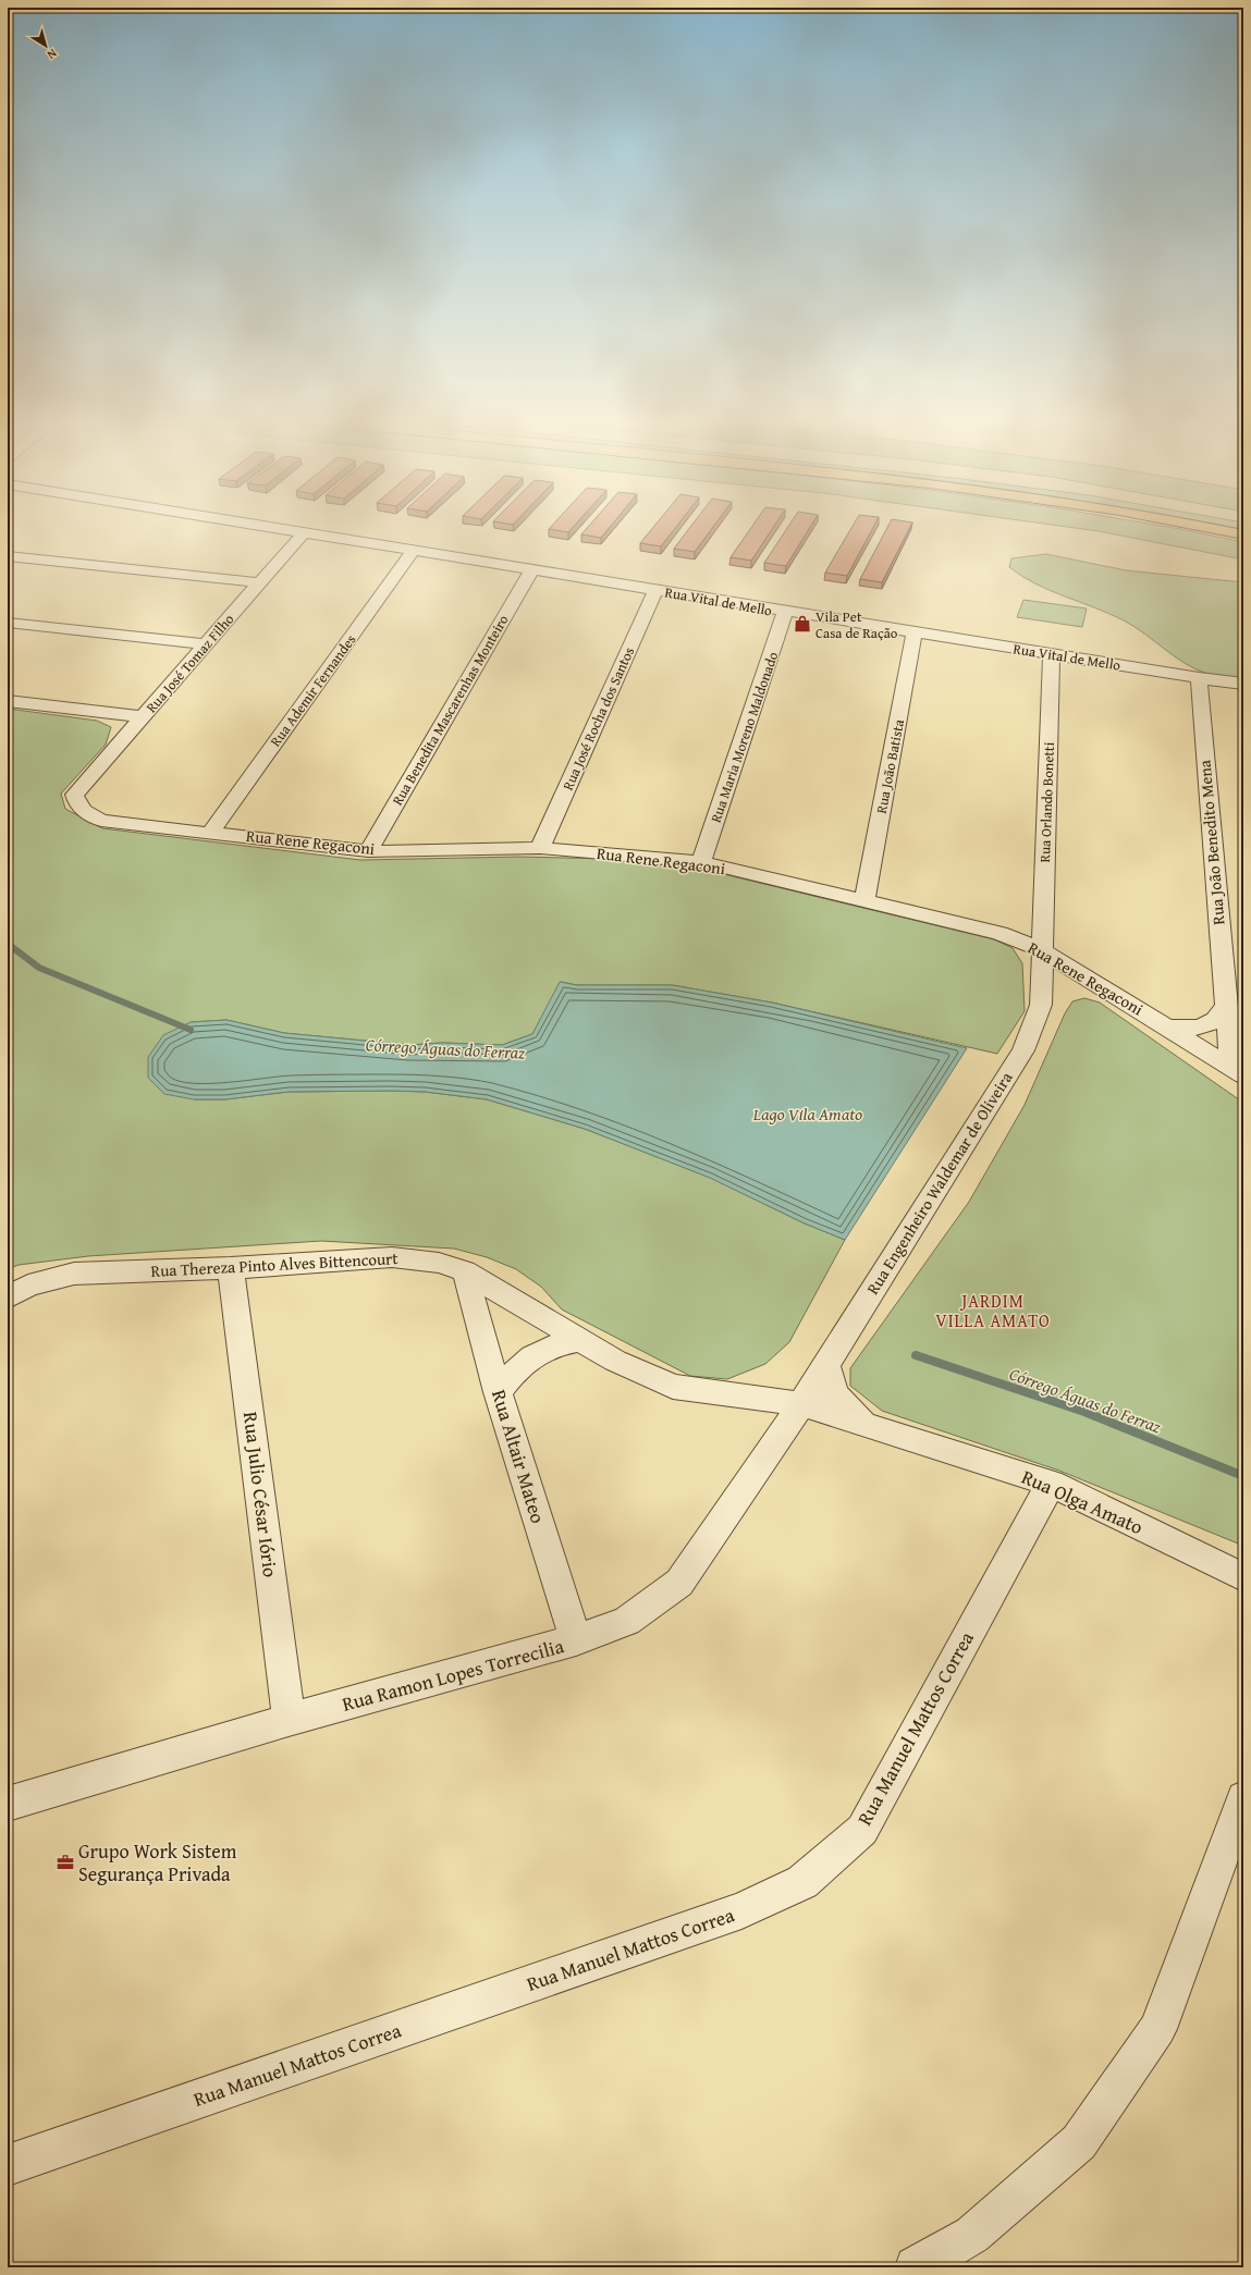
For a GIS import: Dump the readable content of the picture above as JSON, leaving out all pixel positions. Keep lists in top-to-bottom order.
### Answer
{
  "streets": {
    "street": [
      "Rua Vital de Mello",
      "Rua José Tomaz Filho",
      "Rua Ademir Fernandes",
      "Rua Benedita Mascarenhas Monteiro",
      "Rua José Rocha dos Santos",
      "Rua Maria Moreno Maldonado",
      "Rua João Batista",
      "Rua Orlando Bonetti",
      "Rua Rene Regaconi",
      "Rua João Benedito Mena",
      "Rua Engenheiro Waldemar de Oliveira",
      "Rua Thereza Pinto Alves Bittencourt",
      "Rua Altair Mateo",
      "Rua Julio César Iório",
      "Rua Olga Amato",
      "Rua Ramon Lopes Torrecilia",
      "Rua Manuel Mattos Correa"
    ]
  },
  "crossings": [
    ["Rua Vital de Mello", "Rua José Tomaz Filho"],
    ["Rua Vital de Mello", "Rua Ademir Fernandes"],
    ["Rua Vital de Mello", "Rua Benedita Mascarenhas Monteiro"],
    ["Rua Vital de Mello", "Rua José Rocha dos Santos"],
    ["Rua Vital de Mello", "Rua Maria Moreno Maldonado"],
    ["Rua Vital de Mello", "Rua João Batista"],
    ["Rua Vital de Mello", "Rua Orlando Bonetti"],
    ["Rua Vital de Mello", "Rua João Benedito Mena"],
    ["Rua José Tomaz Filho", "Rua Rene Regaconi"],
    ["Rua Ademir Fernandes", "Rua Rene Regaconi"],
    ["Rua Benedita Mascarenhas Monteiro", "Rua Rene Regaconi"],
    ["Rua José Rocha dos Santos", "Rua Rene Regaconi"],
    ["Rua Maria Moreno Maldonado", "Rua Rene Regaconi"],
    ["Rua João Batista", "Rua Rene Regaconi"],
    ["Rua Orlando Bonetti", "Rua Rene Regaconi"],
    ["Rua Orlando Bonetti", "Rua Engenheiro Waldemar de Oliveira"],
    ["Rua Rene Regaconi", "Rua João Benedito Mena"],
    ["Rua Rene Regaconi", "Rua Engenheiro Waldemar de Oliveira"],
    ["Rua Engenheiro Waldemar de Oliveira", "Rua Thereza Pinto Alves Bittencourt"],
    ["Rua Engenheiro Waldemar de Oliveira", "Rua Olga Amato"],
    ["Rua Engenheiro Waldemar de Oliveira", "Rua Ramon Lopes Torrecilia"],
    ["Rua Thereza Pinto Alves Bittencourt", "Rua Altair Mateo"],
    ["Rua Thereza Pinto Alves Bittencourt", "Rua Julio César Iório"],
    ["Rua Thereza Pinto Alves Bittencourt", "Rua Olga Amato"],
    ["Rua Thereza Pinto Alves Bittencourt", "Rua Ramon Lopes Torrecilia"],
    ["Rua Altair Mateo", "Rua Ramon Lopes Torrecilia"],
    ["Rua Julio César Iório", "Rua Ramon Lopes Torrecilia"],
    ["Rua Olga Amato", "Rua Ramon Lopes Torrecilia"],
    ["Rua Olga Amato", "Rua Manuel Mattos Correa"]
  ],
  "districts": ["JARDIM VILLA AMATO"],
  "water": ["Córrego Águas do Ferraz", "Lago Vila Amato"],
  "places": {
    "shop": ["Vila Pet Casa de Ração"],
    "office": ["Grupo Work Sistem Segurança Privada"]
  },
  "north": "bottom right"
}
